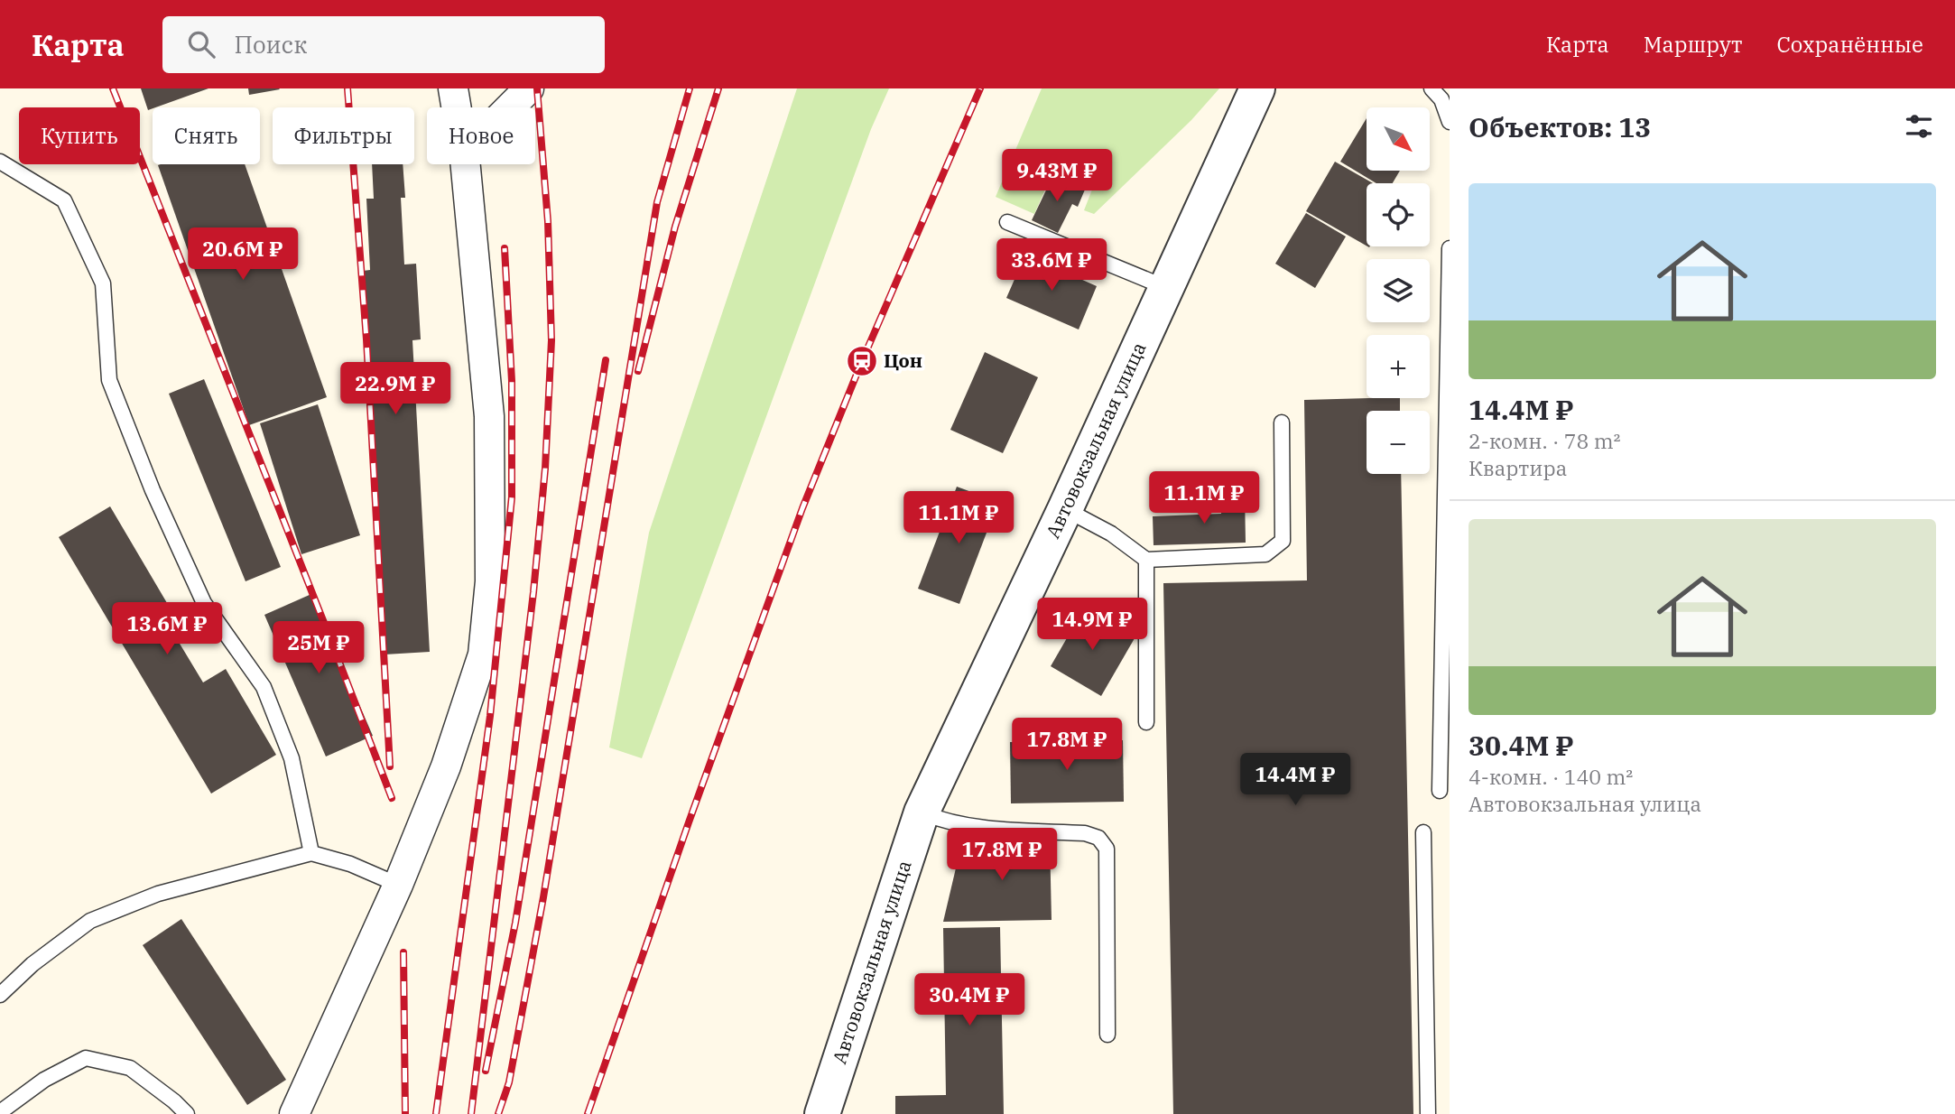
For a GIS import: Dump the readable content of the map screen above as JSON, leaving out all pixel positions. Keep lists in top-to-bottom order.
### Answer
{
  "streets": {
    "street": ["Автовокзальная улица"]
  },
  "places": {
    "station": ["Цон"]
  },
  "north": "bottom right",
  "page": {
    "header": "Карта",
    "search": "Поиск",
    "nav": ["Карта", "Маршрут", "Сохранённые"],
    "heading": "Объектов: 13",
    "map_buttons": ["+", "−"],
    "chip": [
      "Купить",
      "Снять",
      "Фильтры",
      "Новое"
    ],
    "price": [
      "9.43M ₽",
      "20.6M ₽",
      "33.6M ₽",
      "22.9M ₽",
      "11.1M ₽",
      "11.1M ₽",
      "14.9M ₽",
      "13.6M ₽",
      "25M ₽",
      "17.8M ₽",
      "14.4M ₽",
      "17.8M ₽",
      "30.4M ₽"
    ],
    "list": [
      {
        "name": "14.4M ₽",
        "note": "2-комн. · 78 m² · Квартира"
      },
      {
        "name": "30.4M ₽",
        "note": "4-комн. · 140 m² · Автовокзальная улица"
      }
    ]
  }
}
